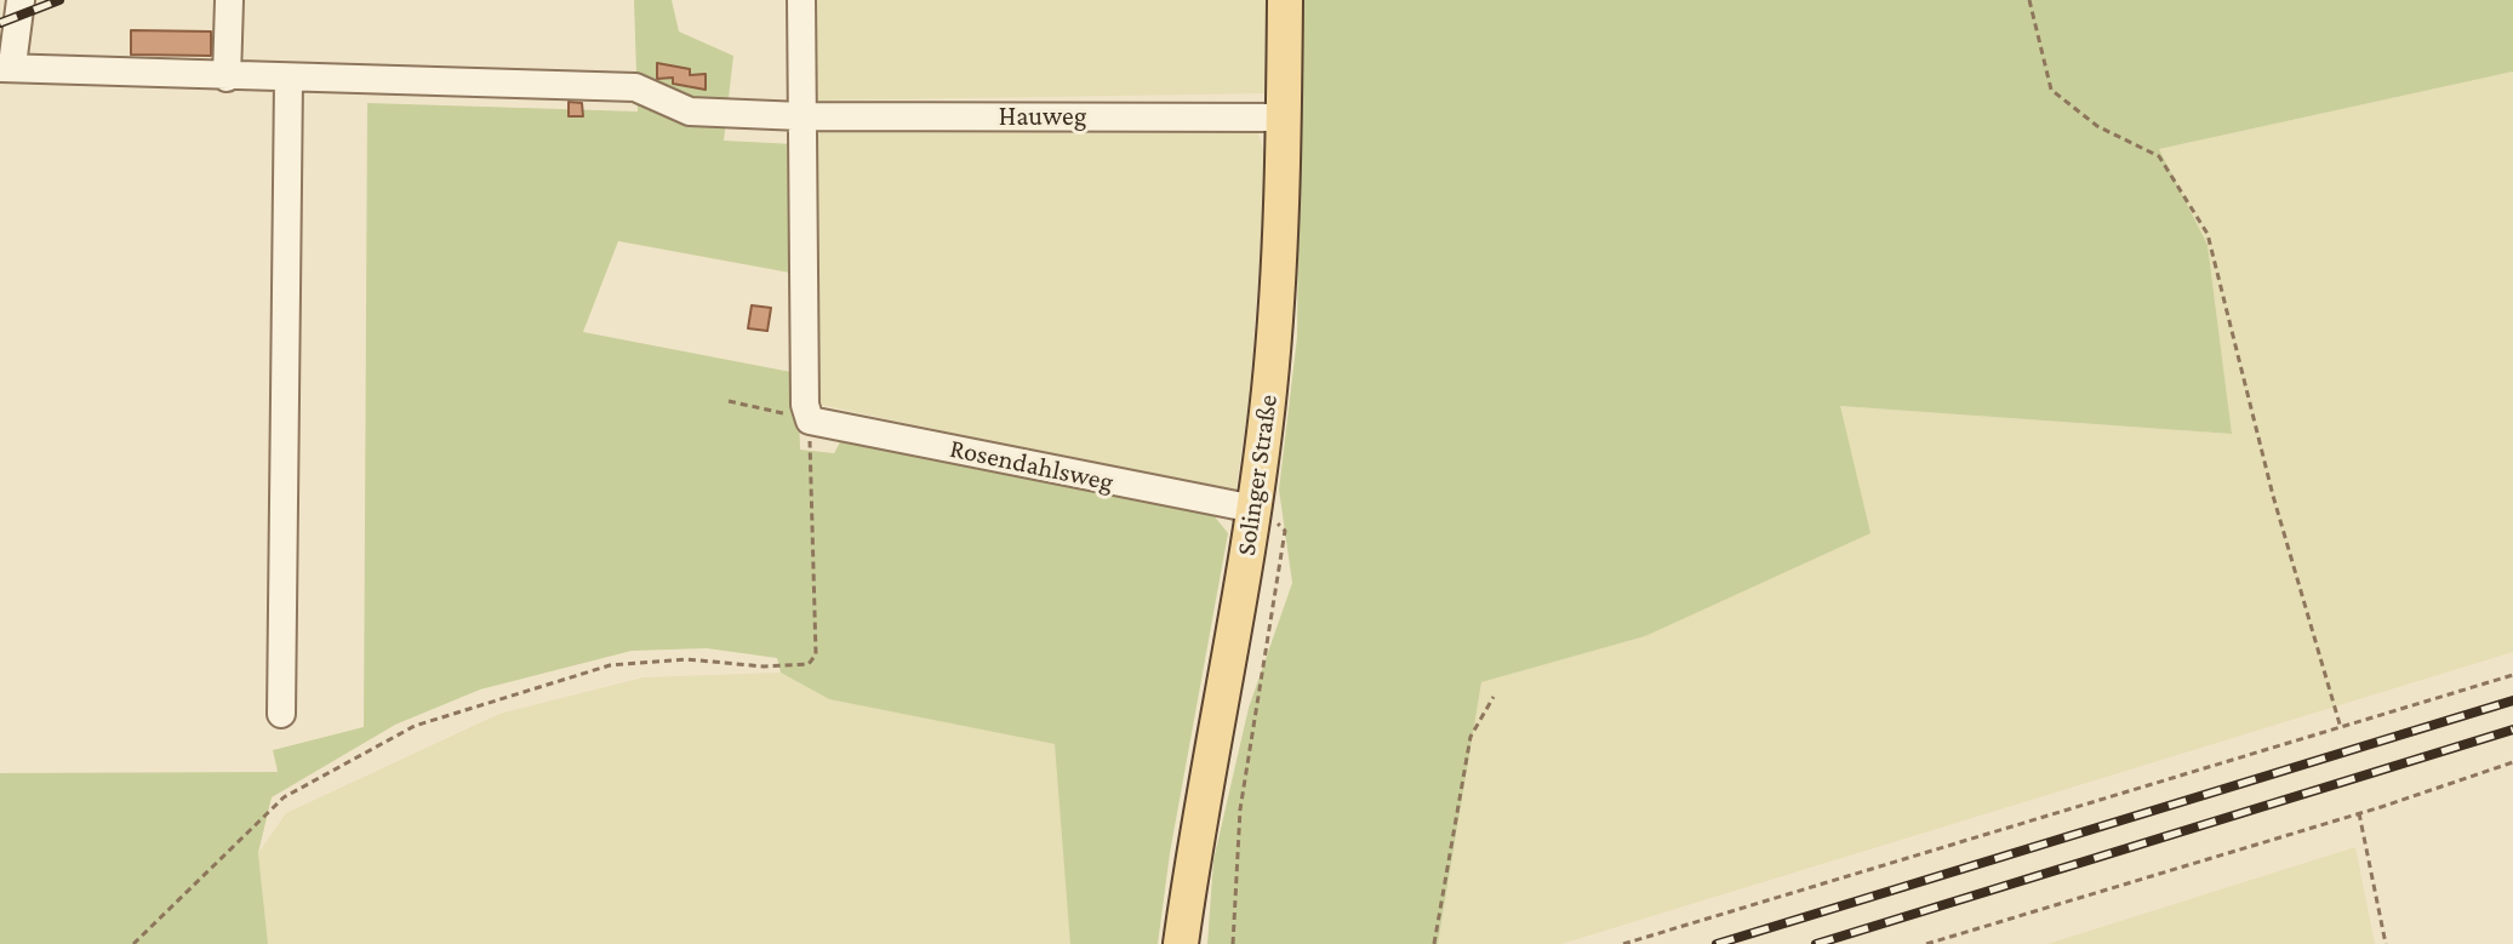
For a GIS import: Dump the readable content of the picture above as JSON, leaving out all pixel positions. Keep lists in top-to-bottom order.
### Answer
{
  "streets": {
    "main road": ["Solinger Straße"],
    "street": ["Hauweg", "Rosendahlsweg"]
  },
  "crossings": [
    ["Hauweg", "Solinger Straße"],
    ["Rosendahlsweg", "Solinger Straße"]
  ]
}
